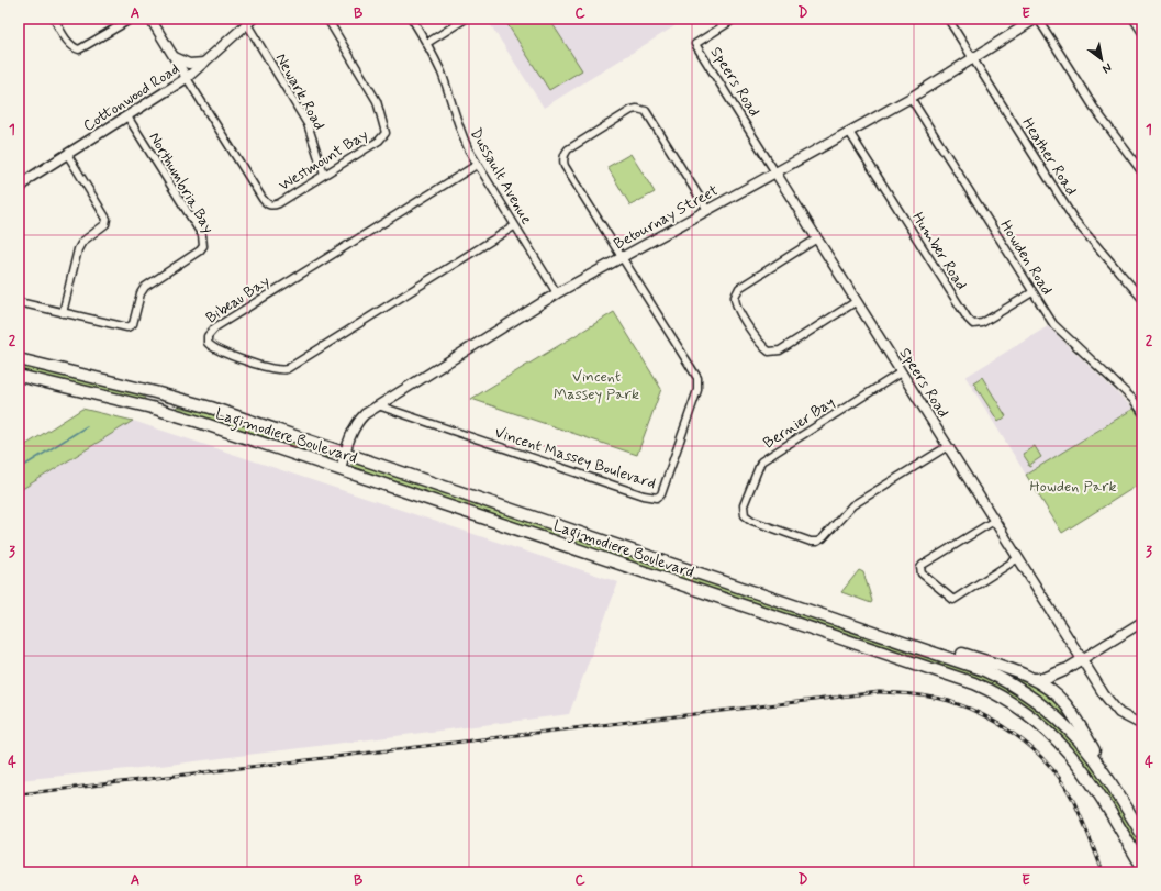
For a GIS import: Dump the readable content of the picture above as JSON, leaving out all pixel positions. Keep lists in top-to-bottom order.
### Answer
{
  "streets": {
    "main road": ["Lagimodiere Boulevard"],
    "street": [
      "Speers Road",
      "Newark Road",
      "Cottonwood Road",
      "Heather Road",
      "Westmount Bay",
      "Dussault Avenue",
      "Northumbria Bay",
      "Betournay Street",
      "Humber Road",
      "Howden Road",
      "Bibeau Bay",
      "Bernier Bay",
      "Vincent Massey Boulevard"
    ]
  },
  "crossings": [
    ["Speers Road", "Betournay Street"],
    ["Speers Road", "Bernier Bay"],
    ["Newark Road", "Cottonwood Road"],
    ["Newark Road", "Westmount Bay"],
    ["Cottonwood Road", "Westmount Bay"],
    ["Cottonwood Road", "Northumbria Bay"],
    ["Heather Road", "Betournay Street"],
    ["Dussault Avenue", "Betournay Street"],
    ["Dussault Avenue", "Bibeau Bay"],
    ["Betournay Street", "Humber Road"],
    ["Betournay Street", "Howden Road"],
    ["Betournay Street", "Lagimodiere Boulevard"],
    ["Betournay Street", "Vincent Massey Boulevard"],
    ["Humber Road", "Howden Road"]
  ],
  "parks": ["Vincent Massey Park", "Howden Park"],
  "north": "bottom right",
  "grid": {
    "columns": [
      "A",
      "B",
      "C",
      "D",
      "E"
    ],
    "rows": [
      "1",
      "2",
      "3",
      "4"
    ]
  }
}
